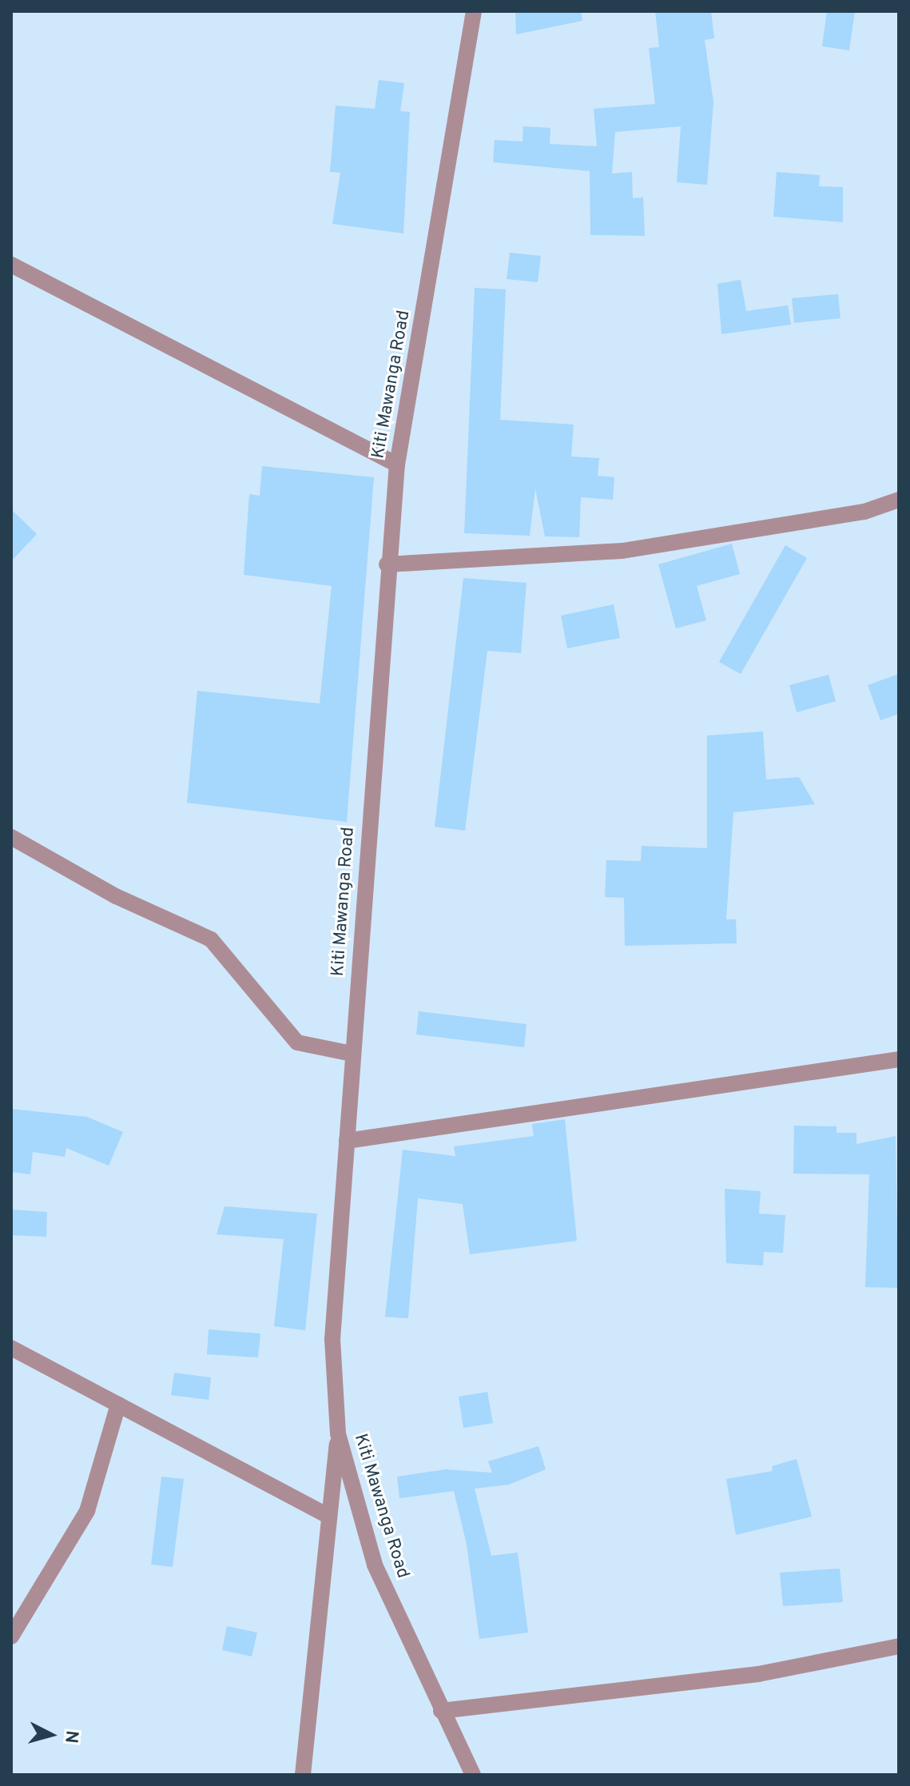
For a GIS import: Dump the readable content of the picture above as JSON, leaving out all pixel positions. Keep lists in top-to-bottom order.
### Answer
{
  "streets": {
    "street": ["Kiti Mawanga Road"]
  },
  "north": "right"
}
